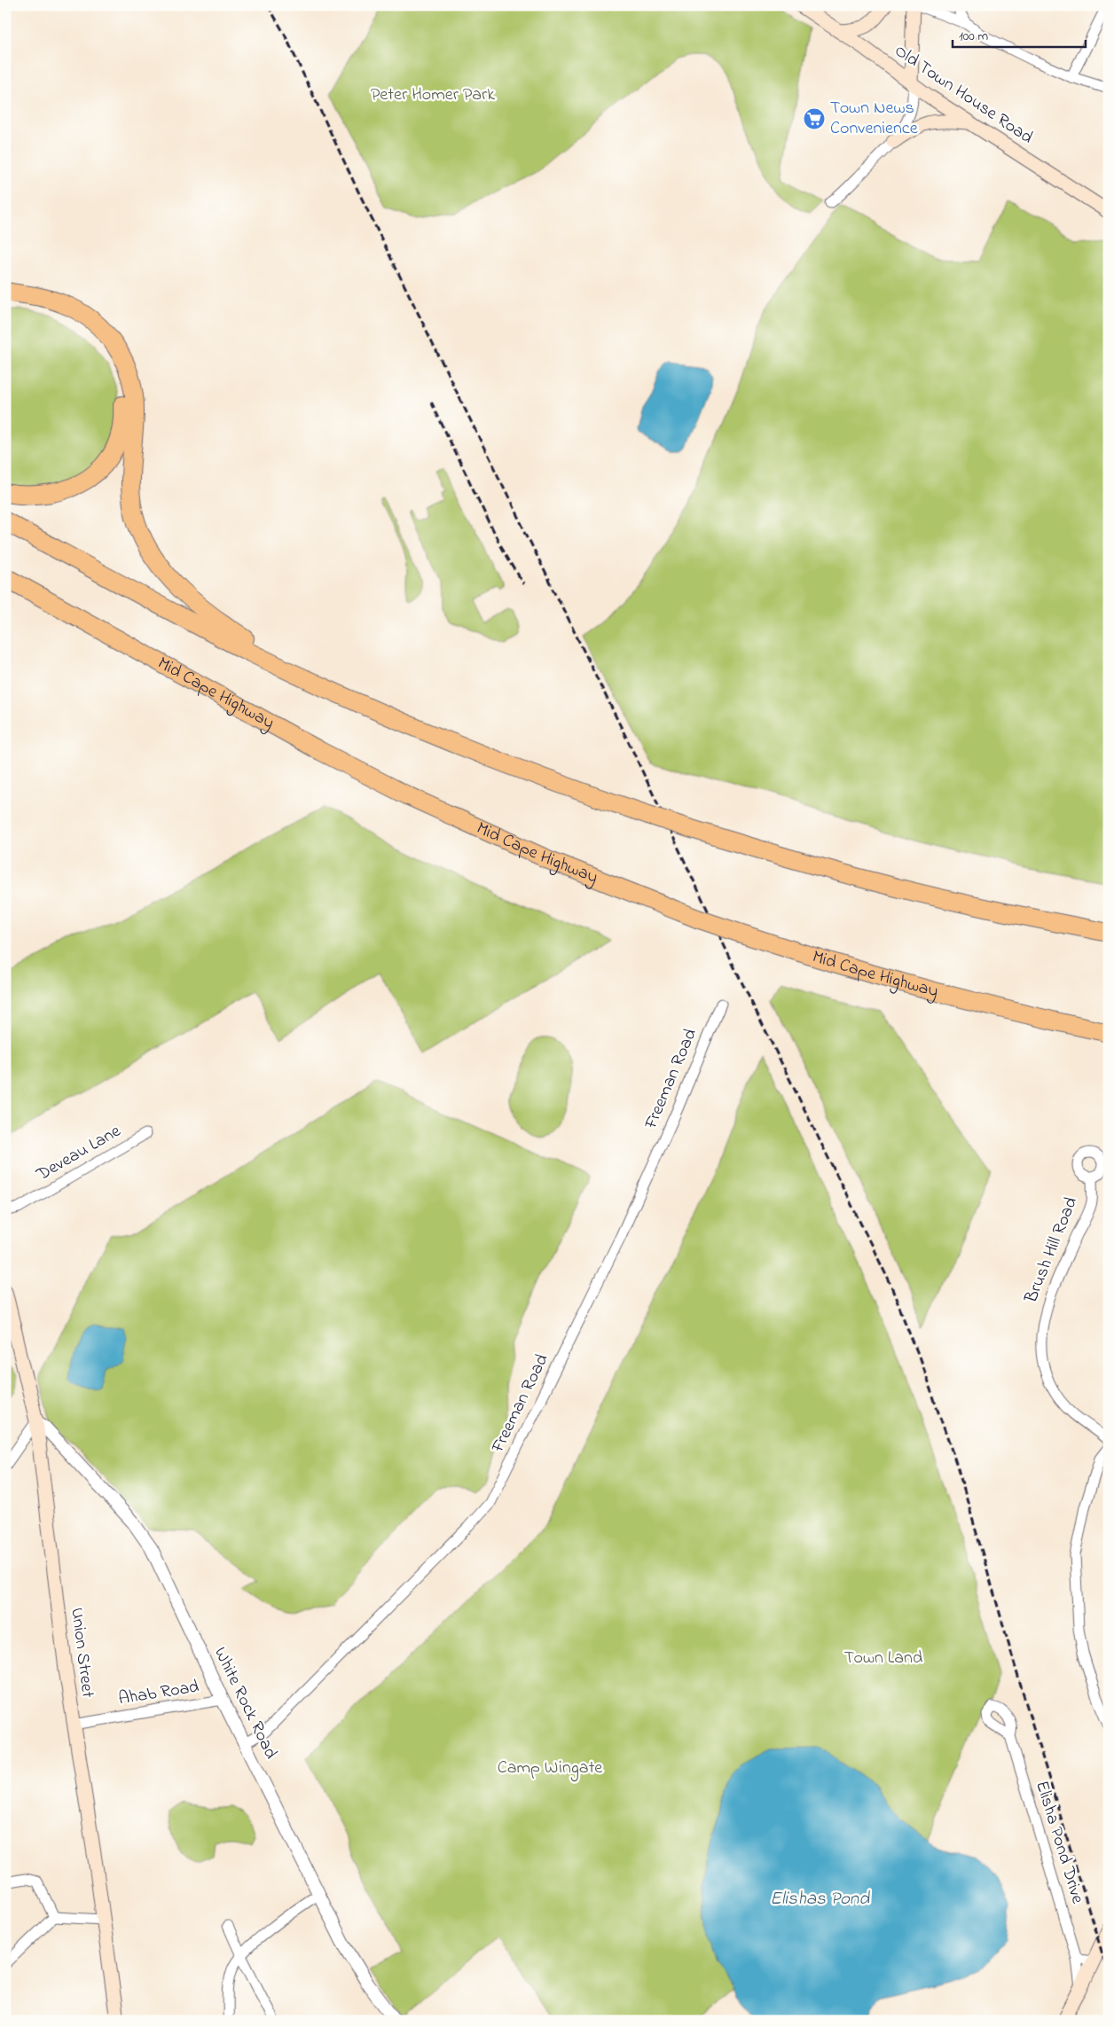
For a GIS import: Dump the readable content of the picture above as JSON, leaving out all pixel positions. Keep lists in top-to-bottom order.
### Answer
{
  "streets": {
    "highway": ["Mid Cape Highway"],
    "main road": ["Old Town House Road", "Union Street"],
    "street": [
      "Freeman Road",
      "Deveau Lane",
      "Brush Hill Road",
      "Ahab Road",
      "White Rock Road",
      "Elisha Pond Drive"
    ]
  },
  "crossings": [
    ["Freeman Road", "White Rock Road"],
    ["Union Street", "Ahab Road"],
    ["Union Street", "White Rock Road"],
    ["Ahab Road", "White Rock Road"]
  ],
  "water": ["Elishas Pond"],
  "parks": ["Peter Homer Park", "Town Land", "Camp Wingate"],
  "places": {
    "supermarket": ["Town News Convenience"]
  },
  "scale_bar": "100 m"
}
